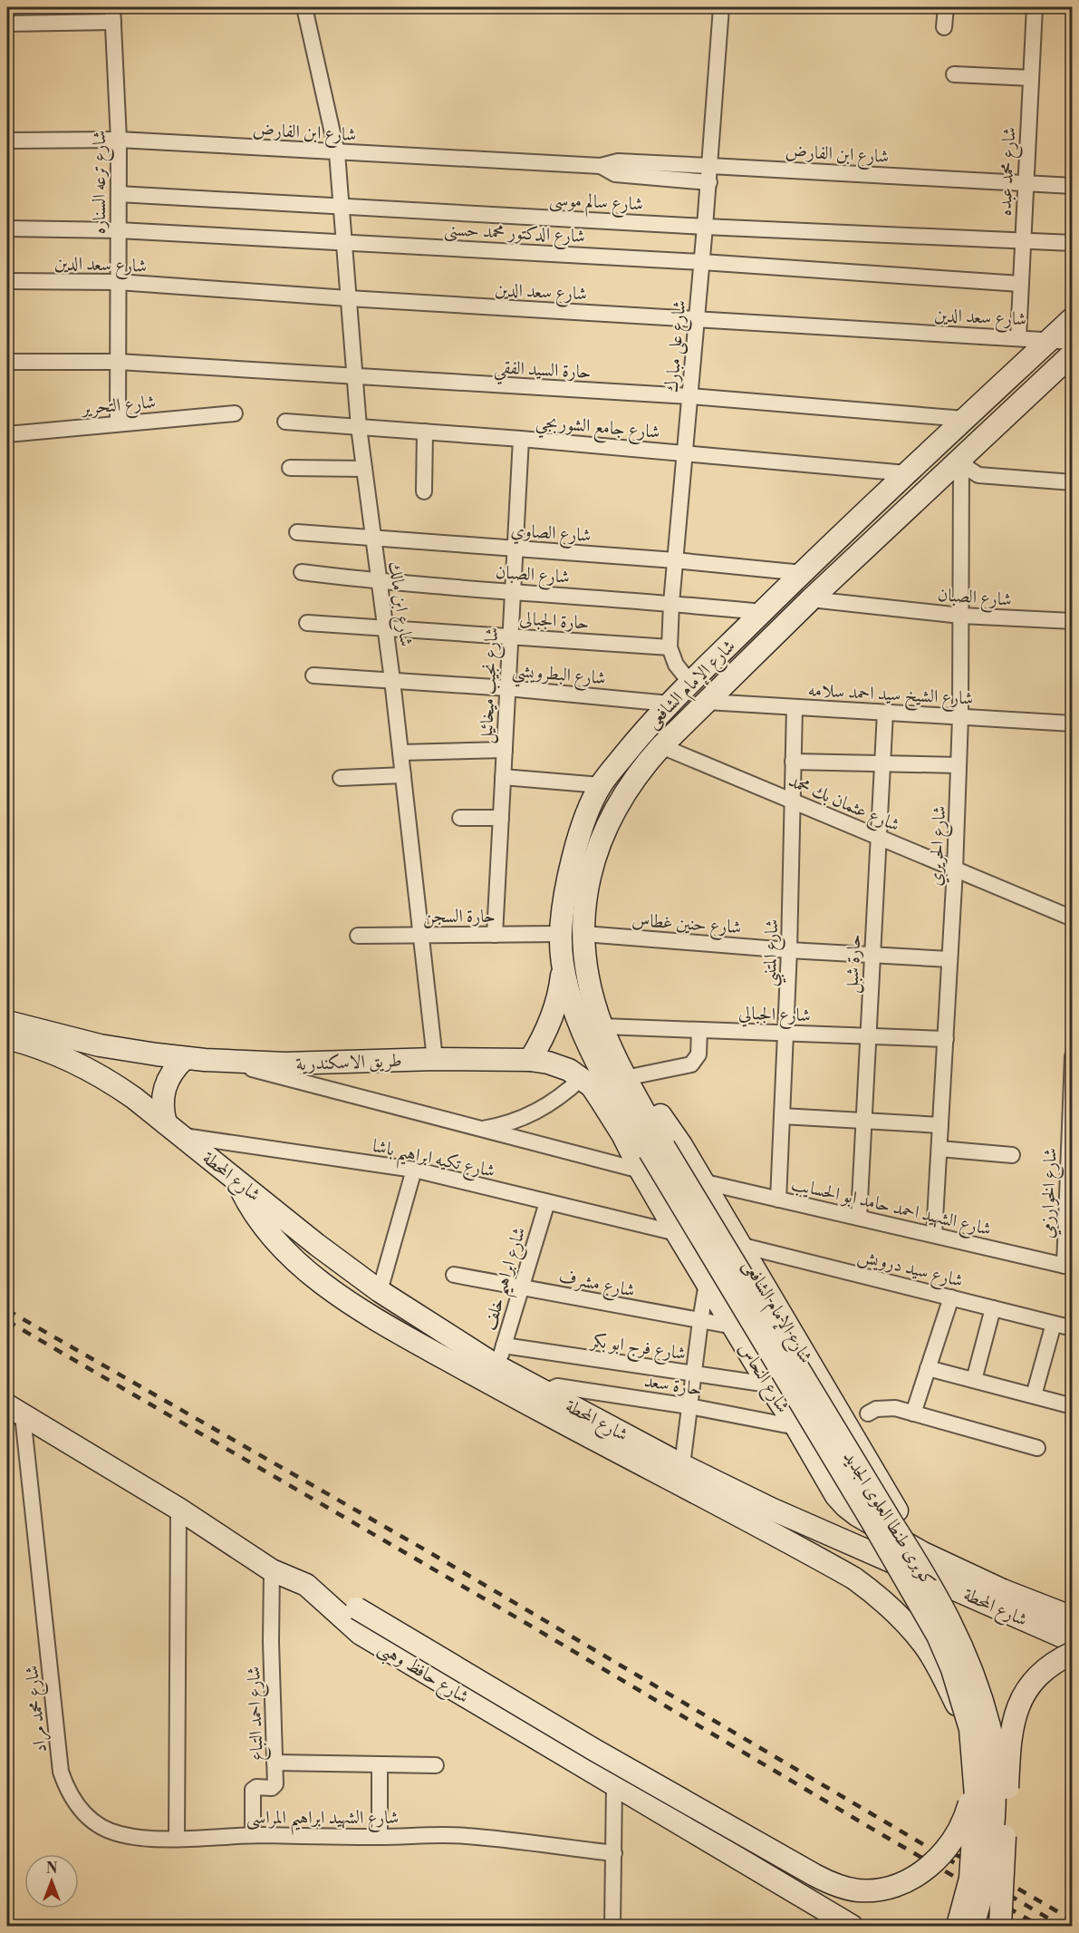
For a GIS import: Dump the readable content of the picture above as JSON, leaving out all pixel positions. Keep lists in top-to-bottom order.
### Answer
{
  "streets": {
    "main road": [
      "شارع الإمام الشافعى",
      "طريق الاسكندرية",
      "شارع المحطة",
      "شارع النحاس",
      "كوبرى طنطا العلوى الجديد",
      "شارع حافظ وهبى"
    ],
    "street": [
      "شارع ابن الفارض",
      "شارع محمد عبده",
      "شارع ترعه السناره",
      "شارع سالم موسى",
      "شارع الدكتور محمد حسنى",
      "شارع سعد الدين",
      "شارع على مبارك",
      "حارة السيد الفقي",
      "شارع التحرير",
      "شارع جامع الشوربجي",
      "شارع الصاوي",
      "شارع الصبان",
      "شارع ابن مالك",
      "حارة الجبالى",
      "شارع البطرويشي",
      "شارع نجيب ميخائيل",
      "شارع الشيخ سيد احمد سلامه",
      "شارع عثمان بك محمد",
      "شارع الحريري",
      "حارة السجن",
      "شارع حنين غطاس",
      "شارع المتنبي",
      "حارة شبل",
      "شارع الجبالي",
      "شارع تكيه ابراهيم باشا",
      "شارع الخوارزمي",
      "شارع الشهيد احمد حامد ابو الحسايب",
      "شارع سيد درويش",
      "شارع ابراهيم خلف",
      "شارع مشرف",
      "شارع فرج ابو بكر",
      "حارة سعد",
      "شارع محمد مراد",
      "شارع احمد التباع",
      "شارع الشهيد ابراهيم المراسى"
    ]
  },
  "crossings": [
    ["شارع ابن الفارض", "شارع محمد عبده"],
    ["شارع ابن الفارض", "شارع ترعه السناره"],
    ["شارع ابن الفارض", "شارع على مبارك"],
    ["شارع ابن الفارض", "شارع ابن مالك"],
    ["شارع محمد عبده", "شارع سالم موسى"],
    ["شارع محمد عبده", "شارع الدكتور محمد حسنى"],
    ["شارع محمد عبده", "شارع سعد الدين"],
    ["شارع ترعه السناره", "شارع سالم موسى"],
    ["شارع ترعه السناره", "شارع الدكتور محمد حسنى"],
    ["شارع ترعه السناره", "شارع سعد الدين"],
    ["شارع ترعه السناره", "حارة السيد الفقي"],
    ["شارع ترعه السناره", "شارع التحرير"],
    ["شارع سالم موسى", "شارع على مبارك"],
    ["شارع سالم موسى", "شارع ابن مالك"],
    ["شارع الدكتور محمد حسنى", "شارع على مبارك"],
    ["شارع الدكتور محمد حسنى", "شارع ابن مالك"],
    ["شارع سعد الدين", "شارع على مبارك"],
    ["شارع سعد الدين", "شارع ابن مالك"],
    ["شارع سعد الدين", "شارع الإمام الشافعى"],
    ["شارع على مبارك", "حارة السيد الفقي"],
    ["شارع على مبارك", "شارع جامع الشوربجي"],
    ["شارع على مبارك", "شارع الصاوي"],
    ["شارع على مبارك", "شارع الصبان"],
    ["شارع على مبارك", "حارة الجبالى"],
    ["شارع على مبارك", "شارع الإمام الشافعى"],
    ["حارة السيد الفقي", "شارع ابن مالك"],
    ["حارة السيد الفقي", "شارع الإمام الشافعى"],
    ["شارع جامع الشوربجي", "شارع ابن مالك"],
    ["شارع جامع الشوربجي", "شارع الإمام الشافعى"],
    ["شارع جامع الشوربجي", "شارع نجيب ميخائيل"],
    ["شارع الصاوي", "شارع ابن مالك"],
    ["شارع الصاوي", "شارع الإمام الشافعى"],
    ["شارع الصاوي", "شارع نجيب ميخائيل"],
    ["شارع الصبان", "شارع ابن مالك"],
    ["شارع الصبان", "شارع الإمام الشافعى"],
    ["شارع الصبان", "شارع نجيب ميخائيل"],
    ["شارع الصبان", "شارع الحريري"],
    ["شارع ابن مالك", "حارة الجبالى"],
    ["شارع ابن مالك", "شارع البطرويشي"],
    ["شارع ابن مالك", "حارة السجن"],
    ["شارع ابن مالك", "طريق الاسكندرية"],
    ["حارة الجبالى", "شارع نجيب ميخائيل"],
    ["شارع البطرويشي", "شارع الإمام الشافعى"],
    ["شارع البطرويشي", "شارع نجيب ميخائيل"],
    ["شارع الإمام الشافعى", "شارع الشيخ سيد احمد سلامه"],
    ["شارع الإمام الشافعى", "شارع عثمان بك محمد"],
    ["شارع الإمام الشافعى", "شارع الحريري"],
    ["شارع الإمام الشافعى", "حارة السجن"],
    ["شارع الإمام الشافعى", "شارع حنين غطاس"],
    ["شارع الإمام الشافعى", "شارع الجبالي"],
    ["شارع الإمام الشافعى", "طريق الاسكندرية"],
    ["شارع الإمام الشافعى", "شارع المحطة"],
    ["شارع الإمام الشافعى", "شارع الشهيد احمد حامد ابو الحسايب"],
    ["شارع الإمام الشافعى", "شارع سيد درويش"],
    ["شارع الإمام الشافعى", "شارع النحاس"],
    ["شارع الإمام الشافعى", "كوبرى طنطا العلوى الجديد"],
    ["شارع نجيب ميخائيل", "حارة السجن"],
    ["شارع الشيخ سيد احمد سلامه", "شارع الحريري"],
    ["شارع الشيخ سيد احمد سلامه", "شارع المتنبي"],
    ["شارع الشيخ سيد احمد سلامه", "حارة شبل"],
    ["شارع عثمان بك محمد", "شارع الحريري"],
    ["شارع عثمان بك محمد", "شارع المتنبي"],
    ["شارع عثمان بك محمد", "حارة شبل"],
    ["شارع الحريري", "شارع حنين غطاس"],
    ["شارع الحريري", "شارع الجبالي"],
    ["شارع الحريري", "شارع الشهيد احمد حامد ابو الحسايب"],
    ["شارع حنين غطاس", "شارع المتنبي"],
    ["شارع حنين غطاس", "حارة شبل"],
    ["شارع المتنبي", "شارع الجبالي"],
    ["شارع المتنبي", "شارع الشهيد احمد حامد ابو الحسايب"],
    ["حارة شبل", "شارع الجبالي"],
    ["حارة شبل", "شارع الشهيد احمد حامد ابو الحسايب"],
    ["طريق الاسكندرية", "شارع النحاس"],
    ["طريق الاسكندرية", "كوبرى طنطا العلوى الجديد"],
    ["شارع تكيه ابراهيم باشا", "شارع المحطة"],
    ["شارع تكيه ابراهيم باشا", "شارع ابراهيم خلف"],
    ["شارع تكيه ابراهيم باشا", "شارع النحاس"],
    ["شارع المحطة", "شارع ابراهيم خلف"],
    ["شارع المحطة", "شارع النحاس"],
    ["شارع المحطة", "حارة سعد"],
    ["شارع الخوارزمي", "شارع الشهيد احمد حامد ابو الحسايب"],
    ["شارع ابراهيم خلف", "شارع مشرف"],
    ["شارع ابراهيم خلف", "شارع فرج ابو بكر"],
    ["شارع مشرف", "شارع النحاس"],
    ["شارع فرج ابو بكر", "شارع النحاس"],
    ["شارع النحاس", "حارة سعد"],
    ["شارع النحاس", "كوبرى طنطا العلوى الجديد"],
    ["شارع حافظ وهبى", "شارع محمد مراد"],
    ["شارع حافظ وهبى", "شارع احمد التباع"],
    ["شارع محمد مراد", "شارع الشهيد ابراهيم المراسى"],
    ["شارع احمد التباع", "شارع الشهيد ابراهيم المراسى"]
  ],
  "north": "top"
}
